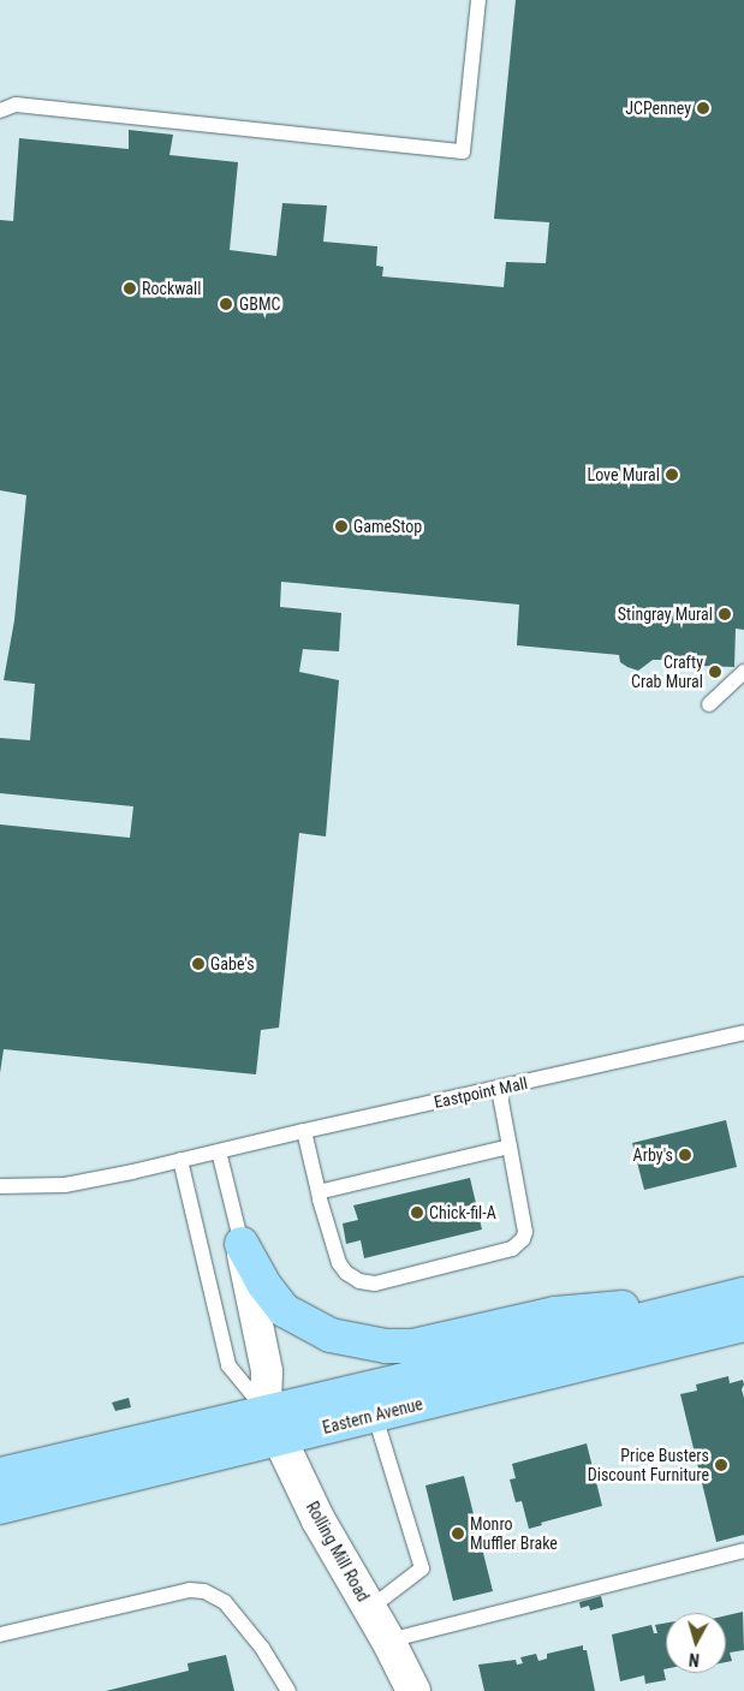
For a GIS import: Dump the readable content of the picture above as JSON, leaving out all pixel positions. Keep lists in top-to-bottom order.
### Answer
{
  "streets": {
    "main road": ["Eastern Avenue"],
    "street": ["Rolling Mill Road"],
    "lane": ["Eastpoint Mall"]
  },
  "crossings": [
    ["Eastern Avenue", "Rolling Mill Road"]
  ],
  "places": [
    "JCPenney",
    "Rockwall",
    "GBMC",
    "Love Mural",
    "GameStop",
    "Stingray Mural",
    "Crafty Crab Mural",
    "Gabe's",
    "Arby's",
    "Chick-fil-A",
    "Price Busters Discount Furniture",
    "Monro Muffler Brake"
  ],
  "north": "bottom"
}
